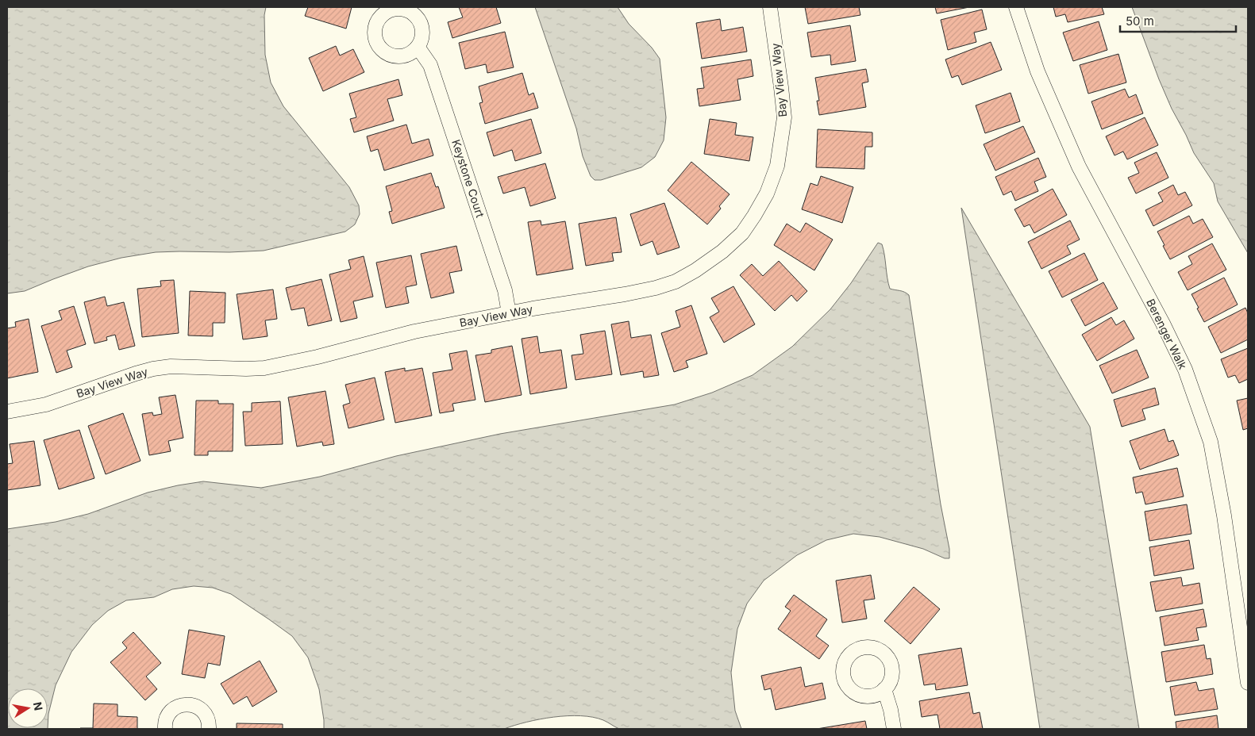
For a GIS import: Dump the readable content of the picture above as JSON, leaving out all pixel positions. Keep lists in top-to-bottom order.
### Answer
{
  "streets": {
    "street": ["Bay View Way", "Keystone Court", "Berenger Walk"]
  },
  "crossings": [
    ["Bay View Way", "Keystone Court"]
  ],
  "scale_bar": "50 m",
  "north": "right"
}
